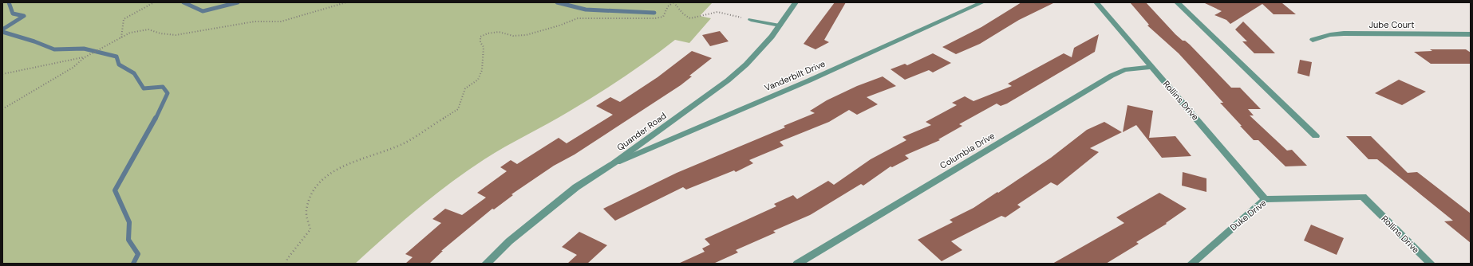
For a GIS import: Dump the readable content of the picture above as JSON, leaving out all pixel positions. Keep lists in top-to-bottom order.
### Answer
{
  "streets": {
    "street": [
      "Jube Court",
      "Vanderbilt Drive",
      "Rollins Drive",
      "Quander Road",
      "Columbia Drive",
      "Duke Drive"
    ]
  },
  "crossings": [
    ["Vanderbilt Drive", "Quander Road"],
    ["Rollins Drive", "Columbia Drive"],
    ["Rollins Drive", "Duke Drive"]
  ]
}
